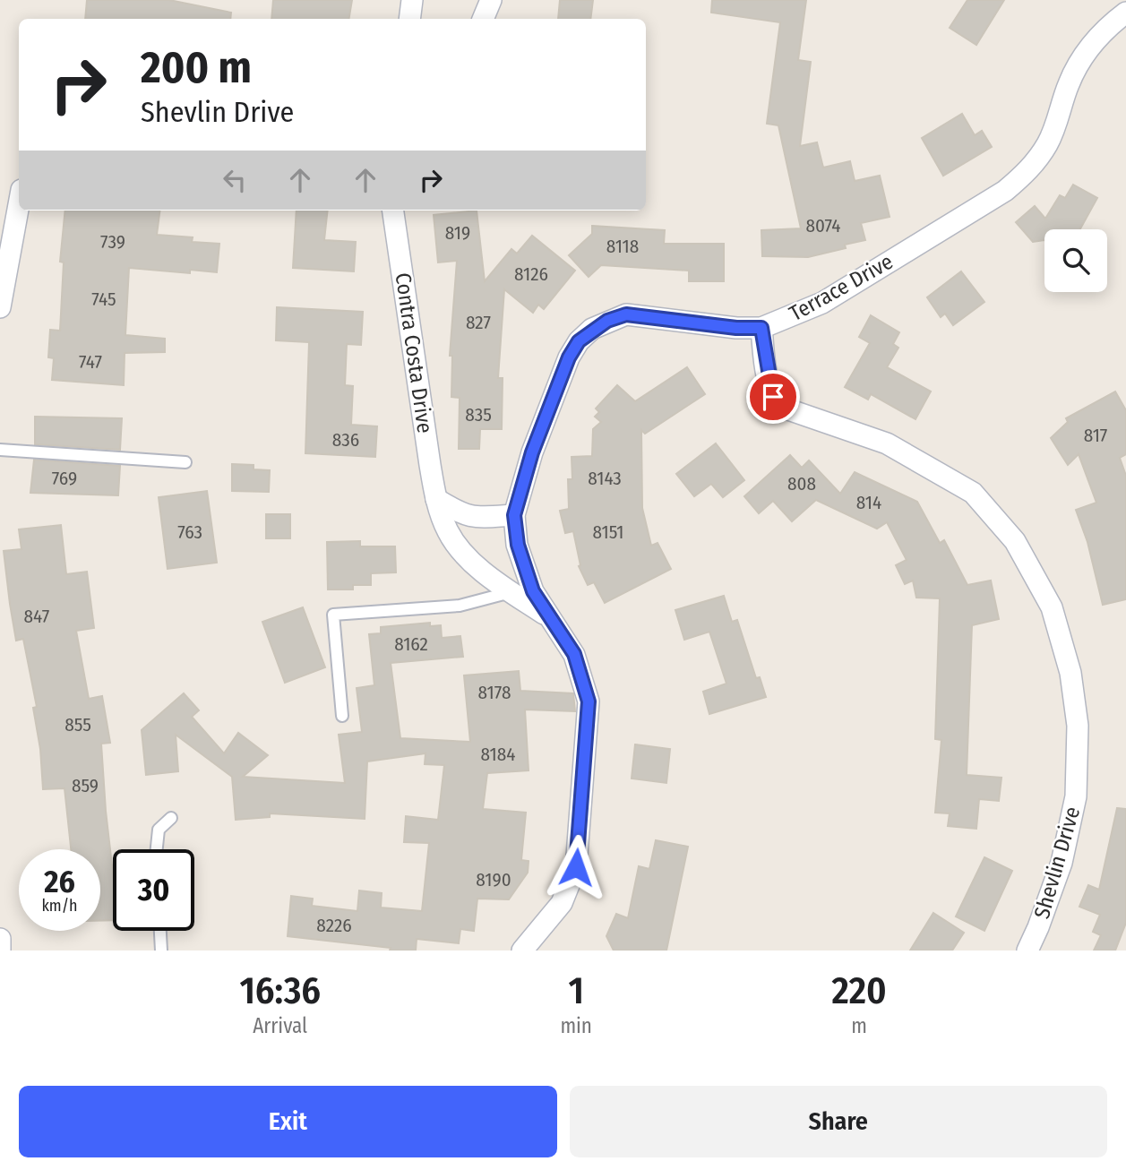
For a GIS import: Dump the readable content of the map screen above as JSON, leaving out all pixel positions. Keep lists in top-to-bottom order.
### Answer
{
  "streets": {
    "street": ["Terrace Drive", "Contra Costa Drive", "Shevlin Drive"]
  },
  "crossings": [
    ["Terrace Drive", "Contra Costa Drive"],
    ["Terrace Drive", "Shevlin Drive"]
  ],
  "house_numbers": [
    "8074",
    "819",
    "739",
    "8118",
    "8126",
    "745",
    "827",
    "747",
    "835",
    "817",
    "836",
    "769",
    "8143",
    "808",
    "814",
    "763",
    "8151",
    "847",
    "8162",
    "8178",
    "855",
    "8184",
    "859",
    "8190",
    "8226"
  ],
  "page": {
    "turn": ["200 m", "Shevlin Drive"],
    "speed": "26 km/h",
    "limit": "30",
    "eta": [
      "16:36",
      "Arrival",
      "1",
      "min",
      "220",
      "m"
    ],
    "buttons": ["Exit", "Share"]
  }
}
